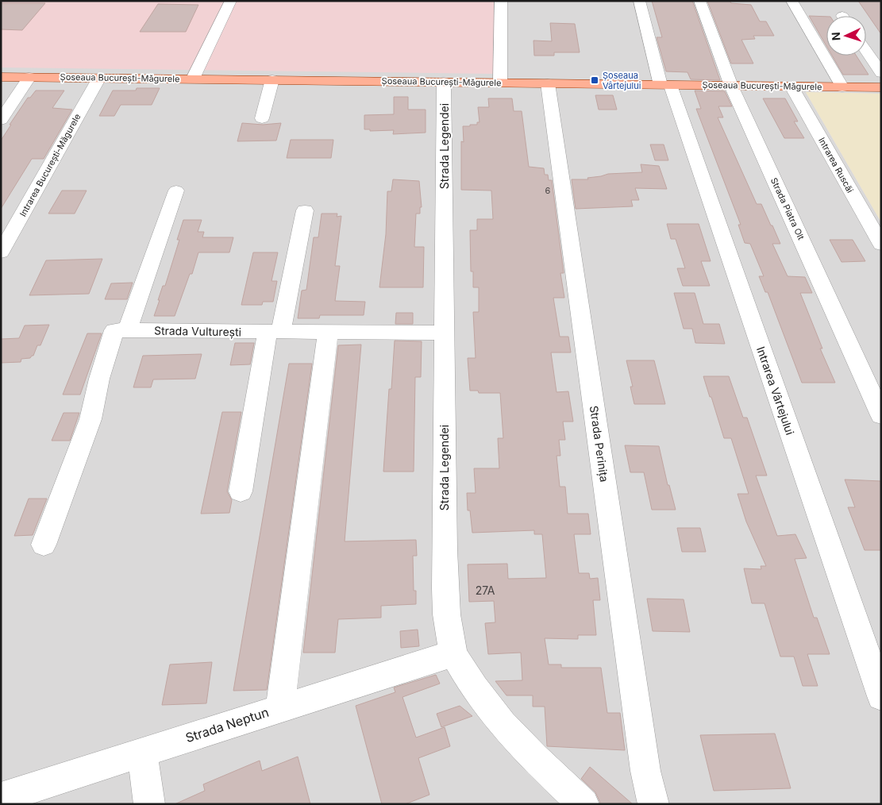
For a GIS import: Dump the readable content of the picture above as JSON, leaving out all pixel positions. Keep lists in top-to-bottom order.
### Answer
{
  "streets": {
    "main road": ["Șoseaua București-Măgurele"],
    "street": [
      "Strada Legendei",
      "Intrarea București-Măgurele",
      "Intrarea Ruscăi",
      "Strada Piatra Olt",
      "Strada Vulturești",
      "Intrarea Vârtejului",
      "Strada Perinița",
      "Strada Neptun"
    ]
  },
  "crossings": [
    ["Șoseaua București-Măgurele", "Strada Legendei"],
    ["Șoseaua București-Măgurele", "Intrarea București-Măgurele"],
    ["Șoseaua București-Măgurele", "Intrarea Ruscăi"],
    ["Șoseaua București-Măgurele", "Strada Piatra Olt"],
    ["Șoseaua București-Măgurele", "Intrarea Vârtejului"],
    ["Șoseaua București-Măgurele", "Strada Perinița"],
    ["Strada Legendei", "Strada Vulturești"],
    ["Strada Legendei", "Strada Neptun"]
  ],
  "places": {
    "transit": ["Șoseaua Vârtejului"]
  },
  "house_numbers": ["6", "27A"],
  "north": "left"
}
